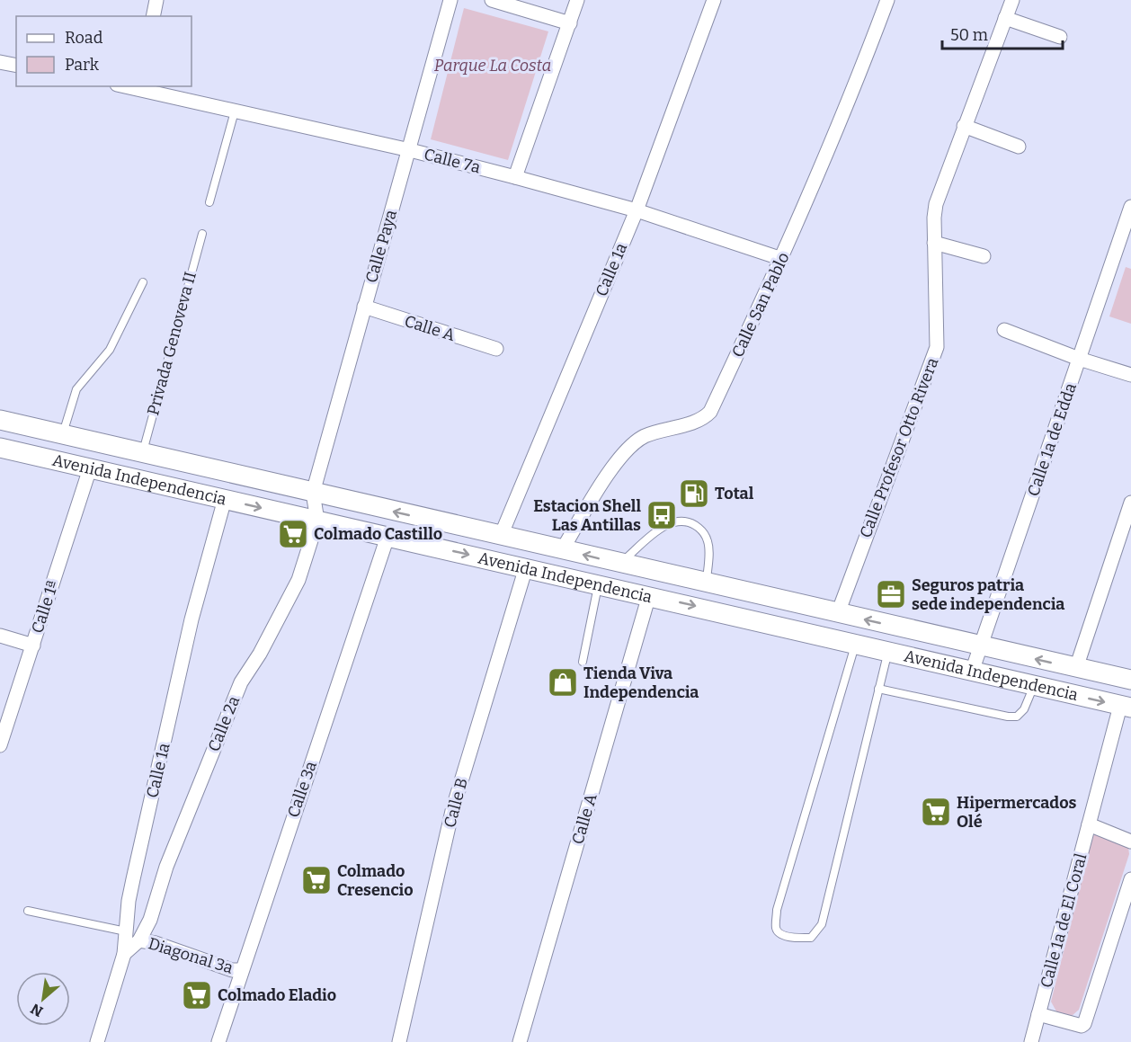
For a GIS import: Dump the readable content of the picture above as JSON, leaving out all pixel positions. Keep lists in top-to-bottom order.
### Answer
{
  "streets": {
    "main road": ["Avenida Independencia"],
    "street": [
      "Calle 7a",
      "Calle Paya",
      "Calle 1a",
      "Calle San Pablo",
      "Calle A",
      "Calle 1a de Edda",
      "Calle Profesor Otto Rivera",
      "Calle 1ª",
      "Calle 2a",
      "Calle 3a",
      "Calle B",
      "Calle 1a de El Coral",
      "Diagonal 3a"
    ],
    "lane": ["Privada Genoveva II"]
  },
  "crossings": [
    ["Calle 7a", "Calle Paya"],
    ["Calle 7a", "Calle 1a"],
    ["Calle 7a", "Calle San Pablo"],
    ["Calle Paya", "Calle A"],
    ["Calle Paya", "Avenida Independencia"],
    ["Calle Paya", "Calle 2a"],
    ["Calle 1a", "Avenida Independencia"],
    ["Calle 1a", "Calle 2a"],
    ["Calle San Pablo", "Avenida Independencia"],
    ["Calle A", "Avenida Independencia"],
    ["Privada Genoveva II", "Avenida Independencia"],
    ["Calle 1a de Edda", "Avenida Independencia"],
    ["Calle Profesor Otto Rivera", "Avenida Independencia"],
    ["Avenida Independencia", "Calle 1ª"],
    ["Avenida Independencia", "Calle 2a"],
    ["Avenida Independencia", "Calle 3a"],
    ["Avenida Independencia", "Calle B"],
    ["Avenida Independencia", "Calle 1a de El Coral"],
    ["Calle 2a", "Diagonal 3a"],
    ["Calle 3a", "Diagonal 3a"]
  ],
  "parks": ["Parque La Costa"],
  "places": {
    "fuel station": ["Total"],
    "bus stop": ["Estacion Shell Las Antillas"],
    "supermarket": [
      "Colmado Castillo",
      "Hipermercados Olé",
      "Colmado Cresencio",
      "Colmado Eladio"
    ],
    "office": ["Seguros patria sede independencia"],
    "shop": ["Tienda Viva Independencia"]
  },
  "legend": ["Road", "Park"],
  "scale_bar": "50 m",
  "north": "bottom left"
}
